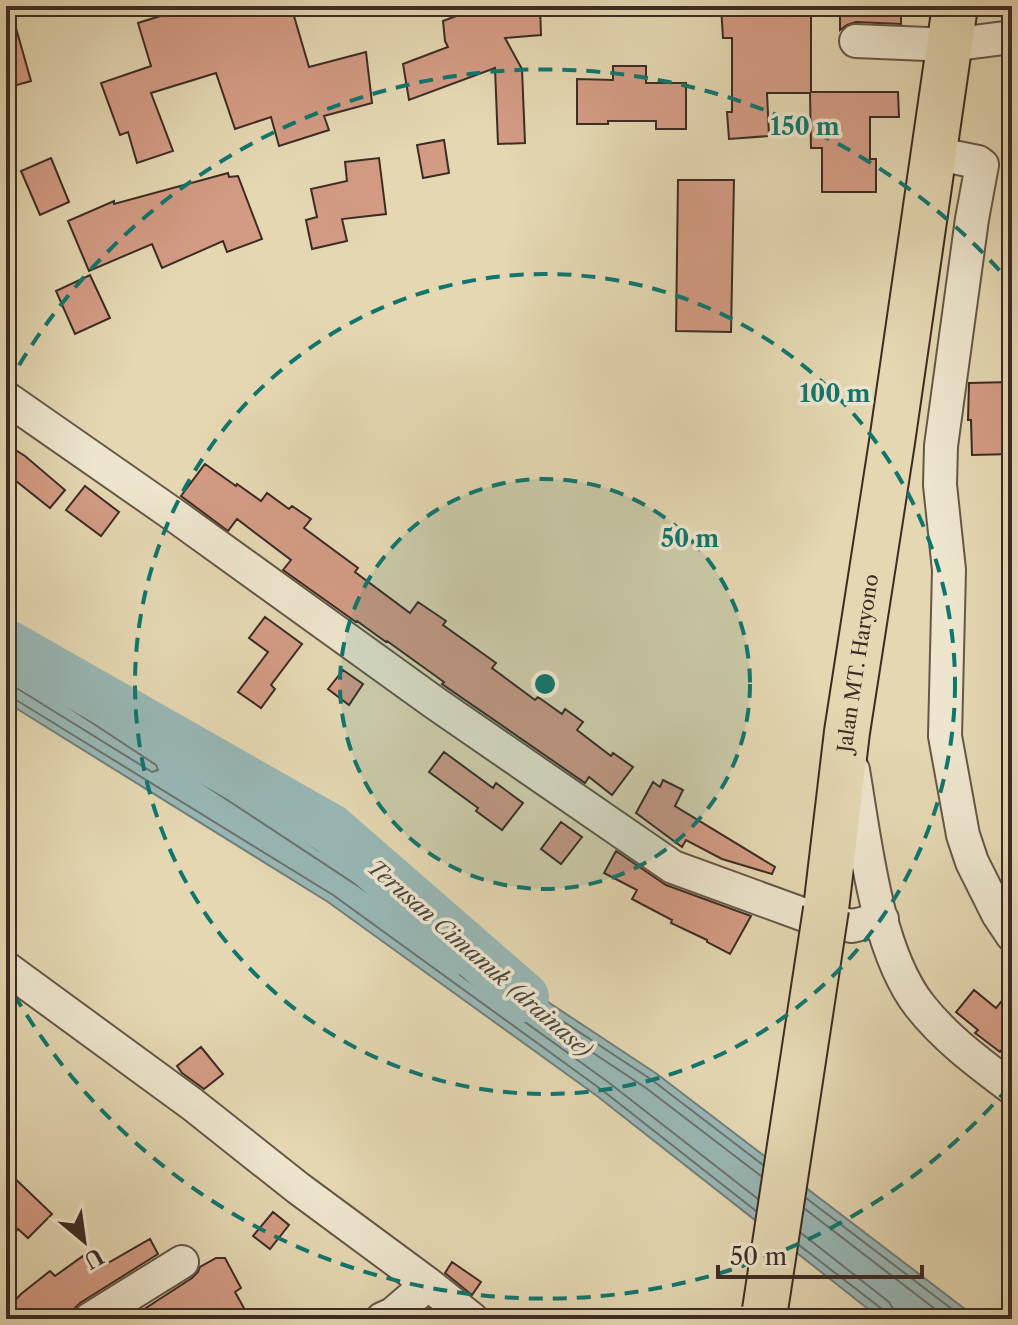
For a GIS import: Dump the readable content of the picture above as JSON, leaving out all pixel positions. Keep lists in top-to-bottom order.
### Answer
{
  "streets": {
    "main road": ["Jalan MT. Haryono"]
  },
  "water": ["Terusan Cimanuk (drainase)"],
  "scale_bar": "50 m",
  "north": "bottom right",
  "rings": ["150 m", "100 m", "50 m"]
}
